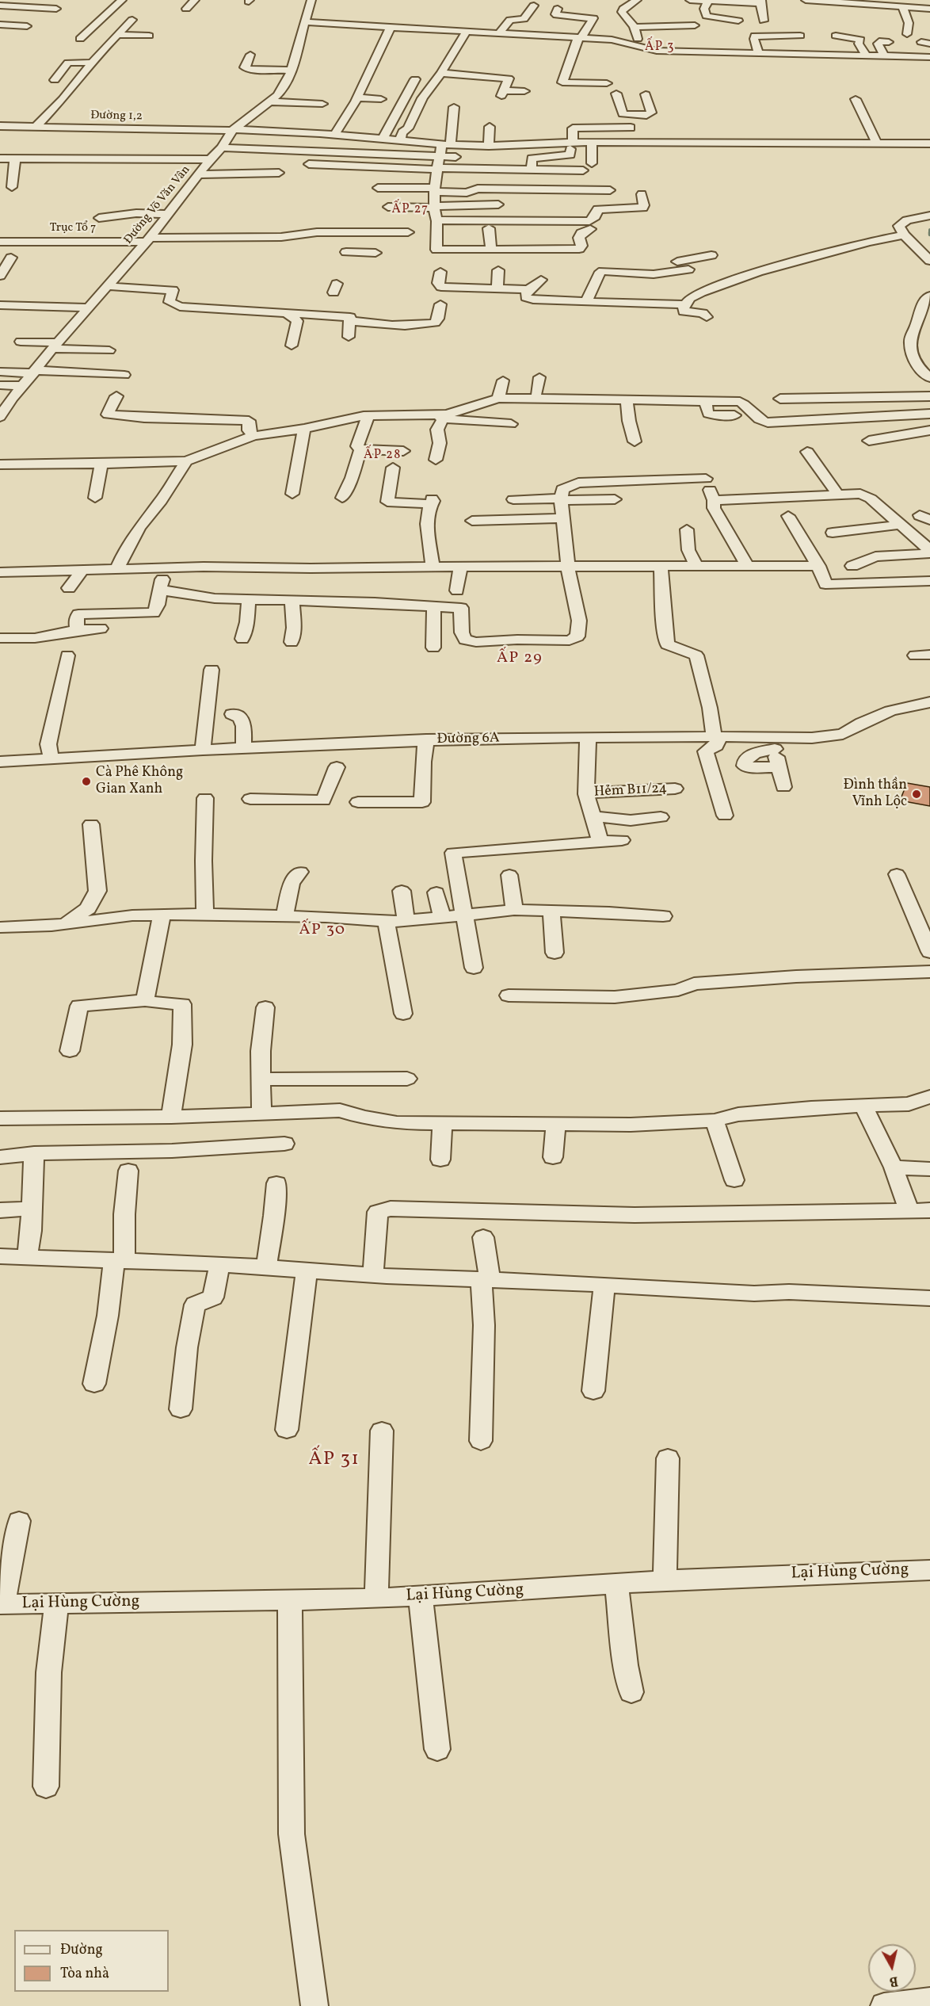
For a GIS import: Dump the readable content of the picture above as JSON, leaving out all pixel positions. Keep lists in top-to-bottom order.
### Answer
{
  "streets": {
    "street": [
      "Đường 1,2",
      "Đường Võ Văn Vân",
      "Trục Tổ 7",
      "Đường 6A",
      "Hẻm B11/24",
      "Lại Hùng Cường"
    ]
  },
  "crossings": [
    ["Đường 1,2", "Đường Võ Văn Vân"],
    ["Đường Võ Văn Vân", "Trục Tổ 7"]
  ],
  "districts": [
    "ẤP 3",
    "ẤP 27",
    "ẤP 28",
    "ẤP 29",
    "ẤP 30",
    "ẤP 31"
  ],
  "places": ["Cà Phê Không Gian Xanh", "Đình thần Vĩnh Lộc"],
  "legend": ["Đường", "Tòa nhà"],
  "north": "bottom"
}
